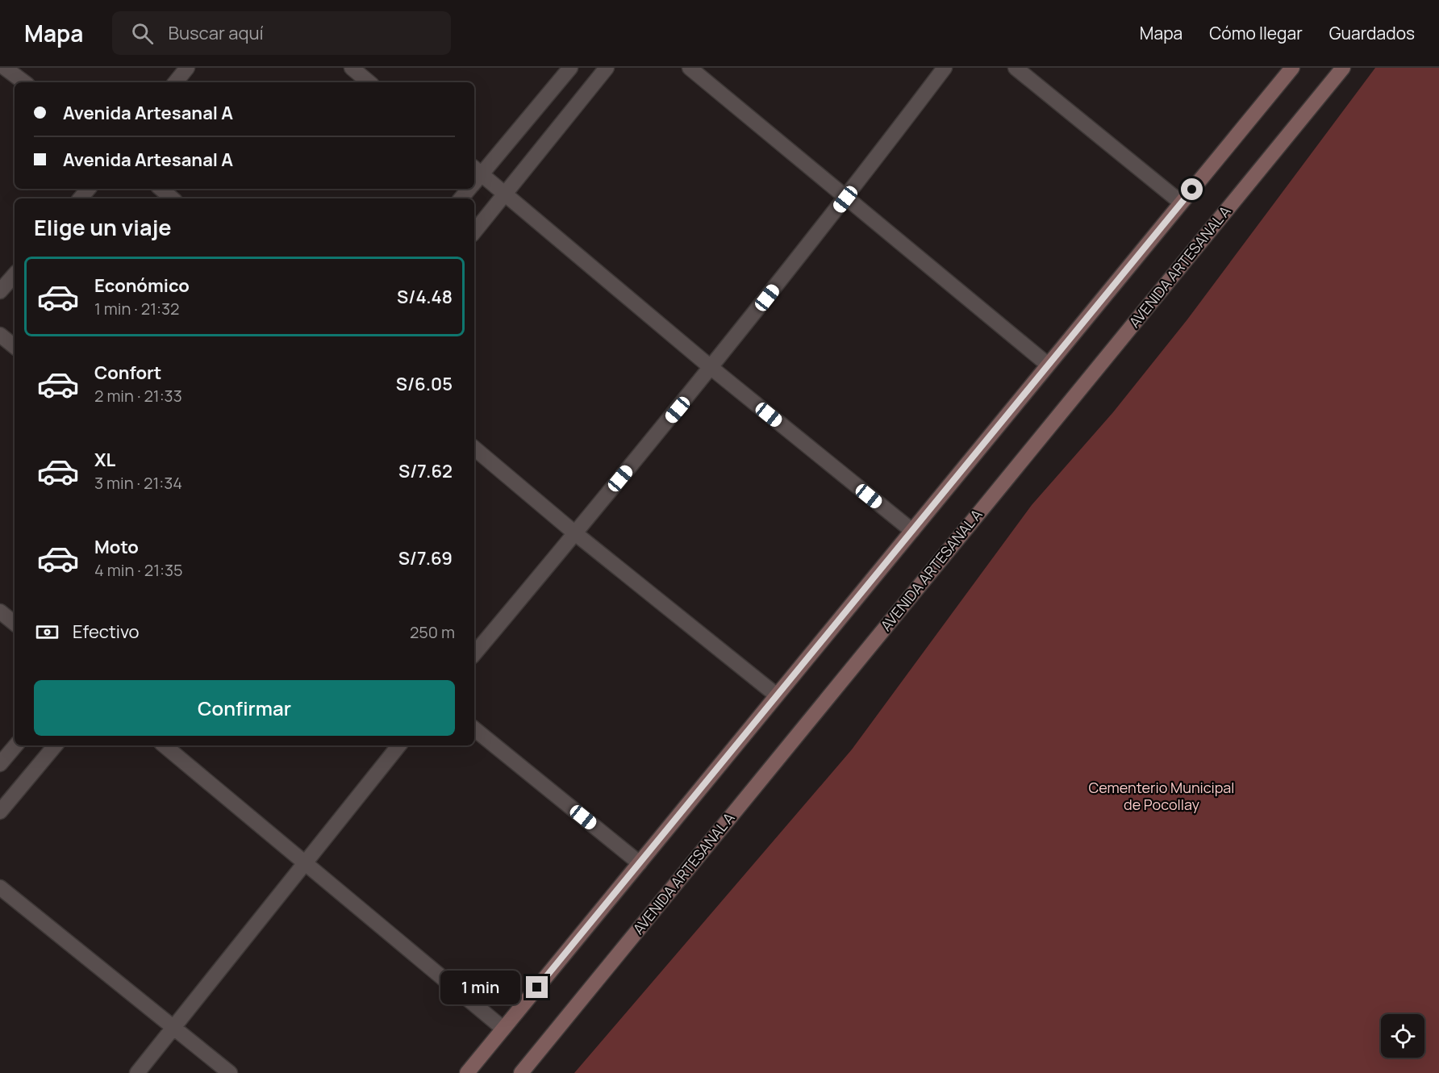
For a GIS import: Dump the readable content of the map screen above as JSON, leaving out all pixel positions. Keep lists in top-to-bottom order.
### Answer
{
  "streets": {
    "street": ["AVENIDA ARTESANAL A"]
  },
  "parks": ["Cementerio Municipal de Pocollay"],
  "page": {
    "header": "Mapa",
    "search": "Buscar aquí",
    "nav": ["Mapa", "Cómo llegar", "Guardados"],
    "banner": ["Avenida Artesanal A", "Avenida Artesanal A"],
    "heading": "Elige un viaje",
    "list": [
      {
        "name": "Económico",
        "note": "1 min · 21:32",
        "value": "S/4.48"
      },
      {
        "name": "Confort",
        "note": "2 min · 21:33",
        "value": "S/6.05"
      },
      {
        "name": "XL",
        "note": "3 min · 21:34",
        "value": "S/7.62"
      },
      {
        "name": "Moto",
        "note": "4 min · 21:35",
        "value": "S/7.69"
      }
    ],
    "pay": ["Efectivo", "250 m"],
    "buttons": "Confirmar",
    "bubble": "1 min"
  }
}
